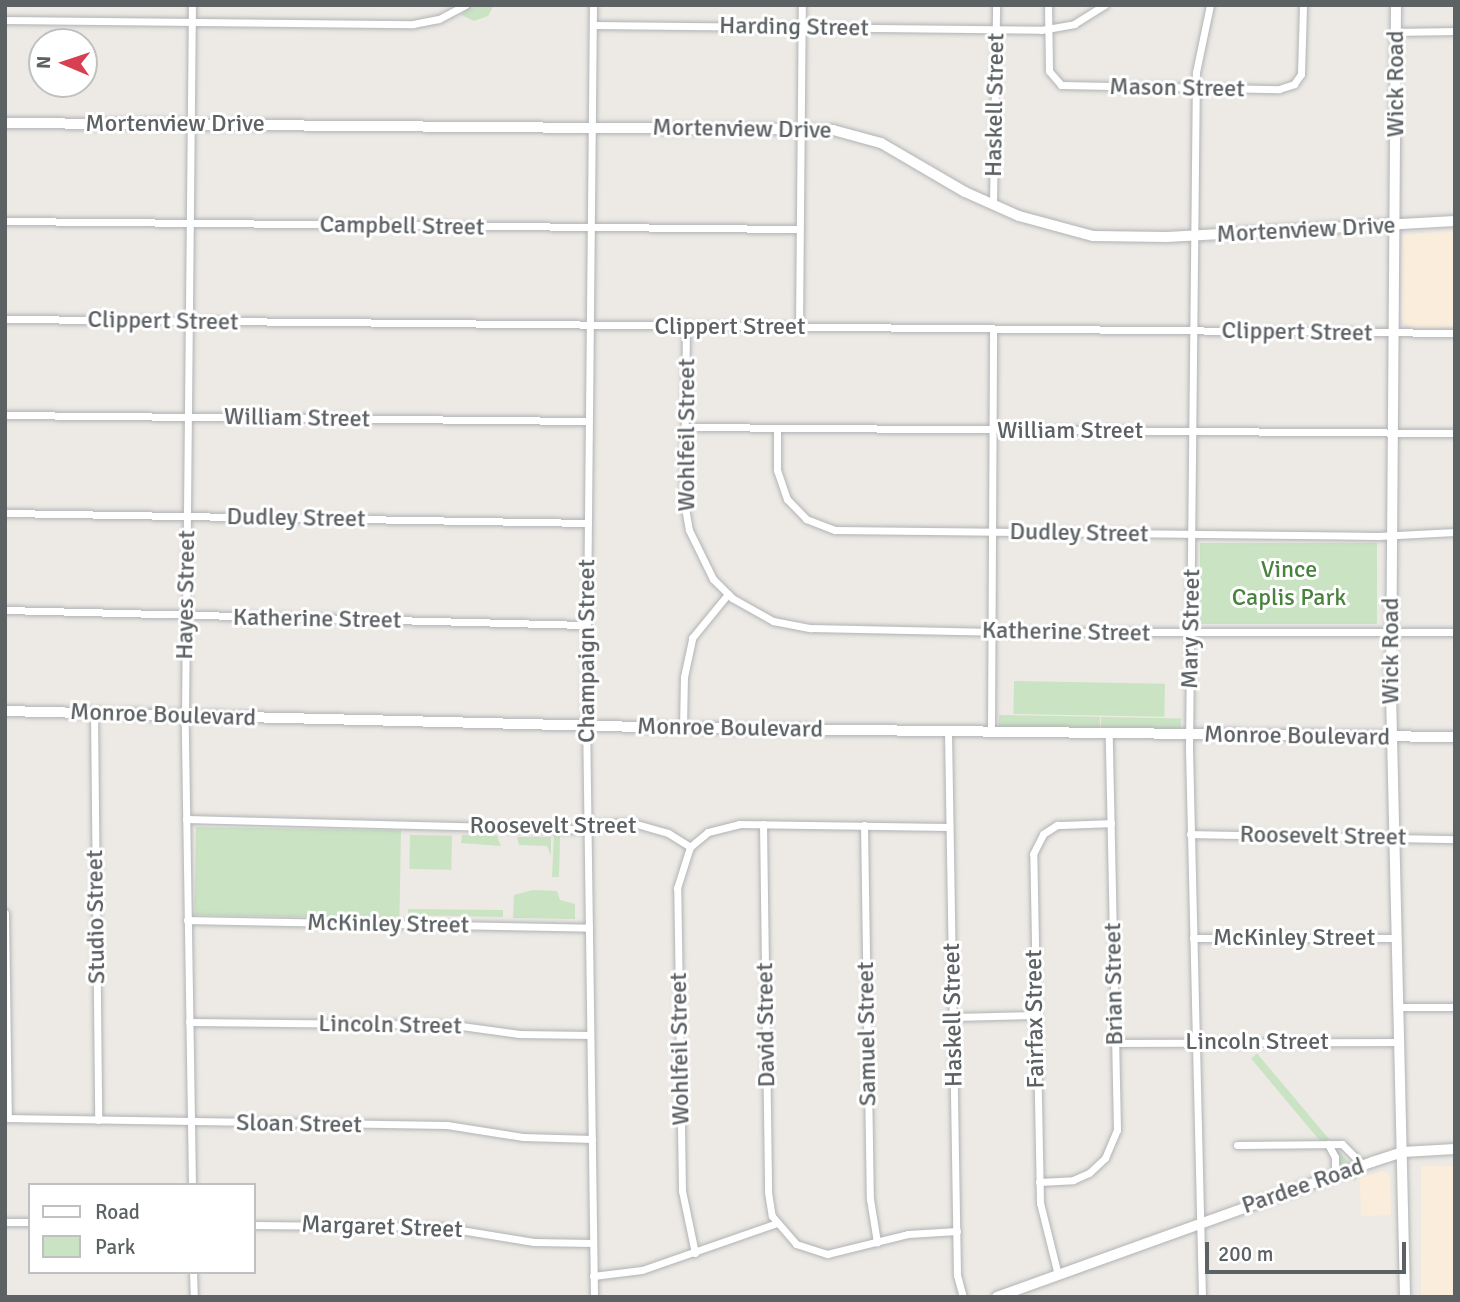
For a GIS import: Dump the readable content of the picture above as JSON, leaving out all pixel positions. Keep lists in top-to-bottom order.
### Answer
{
  "streets": {
    "street": [
      "Harding Street",
      "Wick Road",
      "Mason Street",
      "Haskell Street",
      "Mortenview Drive",
      "Campbell Street",
      "Clippert Street",
      "William Street",
      "Wohlfeil Street",
      "Dudley Street",
      "Hayes Street",
      "Katherine Street",
      "Mary Street",
      "Champaign Street",
      "Monroe Boulevard",
      "Roosevelt Street",
      "Studio Street",
      "McKinley Street",
      "Brian Street",
      "Fairfax Street",
      "Lincoln Street",
      "David Street",
      "Samuel Street",
      "Sloan Street",
      "Pardee Road",
      "Margaret Street"
    ]
  },
  "crossings": [
    ["Harding Street", "Mason Street"],
    ["Harding Street", "Haskell Street"],
    ["Harding Street", "Champaign Street"],
    ["Wick Road", "Mortenview Drive"],
    ["Wick Road", "Clippert Street"],
    ["Wick Road", "William Street"],
    ["Wick Road", "Dudley Street"],
    ["Wick Road", "Katherine Street"],
    ["Wick Road", "Monroe Boulevard"],
    ["Wick Road", "Roosevelt Street"],
    ["Wick Road", "McKinley Street"],
    ["Wick Road", "Lincoln Street"],
    ["Wick Road", "Pardee Road"],
    ["Mason Street", "Mary Street"],
    ["Haskell Street", "Mortenview Drive"],
    ["Haskell Street", "Monroe Boulevard"],
    ["Mortenview Drive", "Hayes Street"],
    ["Mortenview Drive", "Mary Street"],
    ["Mortenview Drive", "Champaign Street"],
    ["Campbell Street", "Hayes Street"],
    ["Campbell Street", "Champaign Street"],
    ["Clippert Street", "Wohlfeil Street"],
    ["Clippert Street", "Hayes Street"],
    ["Clippert Street", "Mary Street"],
    ["Clippert Street", "Champaign Street"],
    ["William Street", "Wohlfeil Street"],
    ["William Street", "Dudley Street"],
    ["William Street", "Hayes Street"],
    ["William Street", "Mary Street"],
    ["William Street", "Champaign Street"],
    ["Wohlfeil Street", "Katherine Street"],
    ["Wohlfeil Street", "Roosevelt Street"],
    ["Dudley Street", "Hayes Street"],
    ["Dudley Street", "Mary Street"],
    ["Dudley Street", "Champaign Street"],
    ["Hayes Street", "Katherine Street"],
    ["Hayes Street", "Monroe Boulevard"],
    ["Hayes Street", "Roosevelt Street"],
    ["Hayes Street", "McKinley Street"],
    ["Hayes Street", "Lincoln Street"],
    ["Hayes Street", "Sloan Street"],
    ["Katherine Street", "Mary Street"],
    ["Katherine Street", "Champaign Street"],
    ["Mary Street", "Monroe Boulevard"],
    ["Mary Street", "Roosevelt Street"],
    ["Mary Street", "McKinley Street"],
    ["Mary Street", "Lincoln Street"],
    ["Mary Street", "Pardee Road"],
    ["Champaign Street", "Monroe Boulevard"],
    ["Champaign Street", "Roosevelt Street"],
    ["Champaign Street", "McKinley Street"],
    ["Champaign Street", "Lincoln Street"],
    ["Champaign Street", "Sloan Street"],
    ["Champaign Street", "Margaret Street"],
    ["Monroe Boulevard", "Studio Street"],
    ["Monroe Boulevard", "Brian Street"],
    ["Studio Street", "Sloan Street"],
    ["Brian Street", "Fairfax Street"],
    ["Brian Street", "Lincoln Street"],
    ["Fairfax Street", "Pardee Road"]
  ],
  "parks": ["Vince Caplis Park"],
  "legend": ["Road", "Park"],
  "scale_bar": "200 m",
  "north": "left"
}
